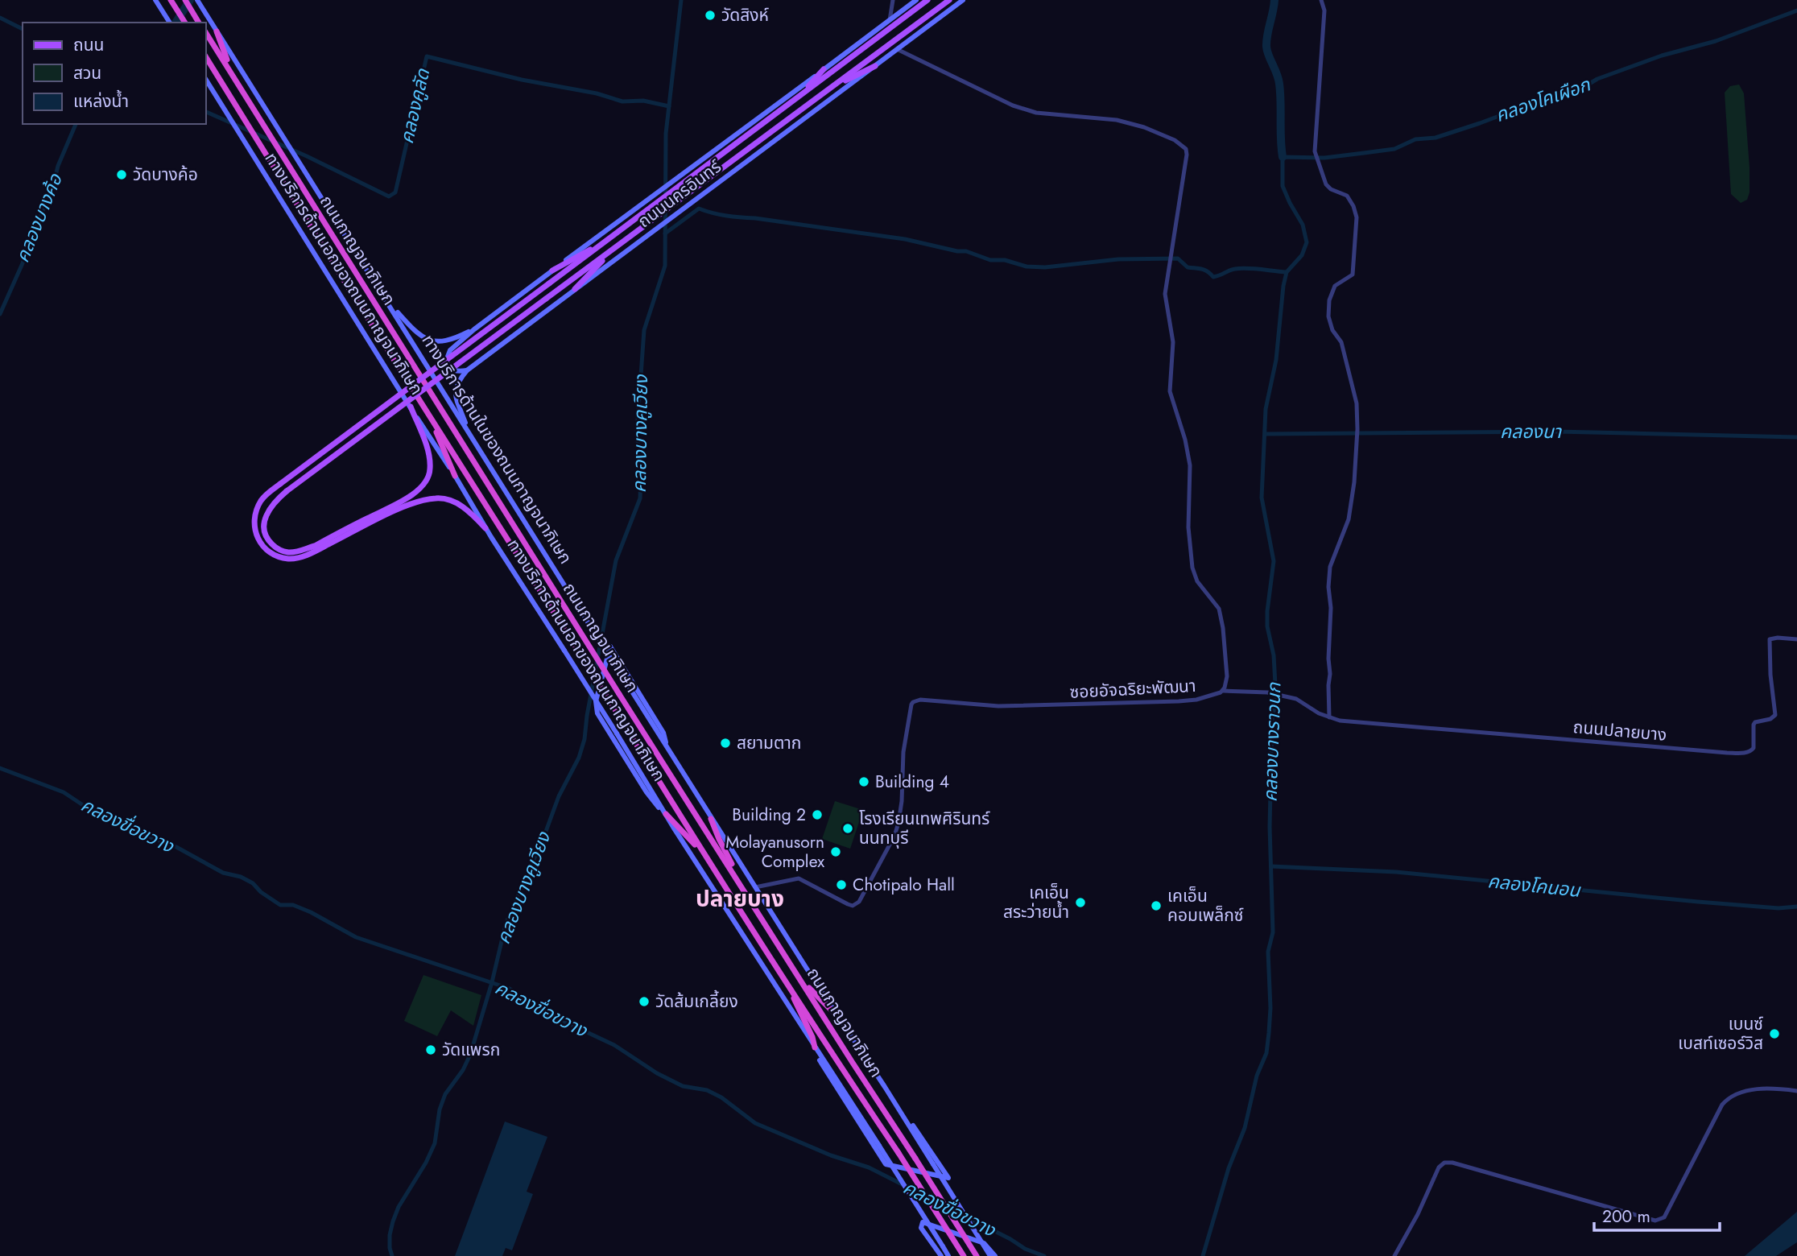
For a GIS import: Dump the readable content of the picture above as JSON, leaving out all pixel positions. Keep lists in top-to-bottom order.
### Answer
{
  "streets": {
    "highway": ["ถนนกาญจนาภิเษก"],
    "main road": ["ถนนนครอินทร์", "ทางบริการด้านนอกของถนนกาญจนาภิเษก", "ทางบริการด้านในของถนนกาญจนาภิเษก"],
    "street": ["ซอยอัจฉริยะพัฒนา", "ถนนปลายบาง"]
  },
  "crossings": [
    ["ถนนนครอินทร์", "ทางบริการด้านนอกของถนนกาญจนาภิเษก"],
    ["ถนนนครอินทร์", "ทางบริการด้านในของถนนกาญจนาภิเษก"],
    ["ทางบริการด้านในของถนนกาญจนาภิเษก", "ซอยอัจฉริยะพัฒนา"],
    ["ซอยอัจฉริยะพัฒนา", "ถนนปลายบาง"]
  ],
  "districts": ["ปลายบาง"],
  "water": [
    "คลองโคเผือก",
    "คลองคูลัด",
    "คลองบางค้อ",
    "คลองนา",
    "คลองบางคูเวียง",
    "คลองบางราวนก",
    "คลองขื่อขวาง",
    "คลองโคนอน"
  ],
  "places": [
    "วัดสิงห์",
    "วัดบางค้อ",
    "สยามตาก",
    "Building 4",
    "Building 2",
    "โรงเรียนเทพศิรินทร์ นนทบุรี",
    "Molayanusorn Complex",
    "Chotipalo Hall",
    "เคเอ็น สระว่ายน้ำ",
    "เคเอ็น คอมเพล็กซ์",
    "วัดส้มเกลี้ยง",
    "เบนซ์ เบสท์เซอร์วิส",
    "วัดแพรก"
  ],
  "legend": ["ถนน", "สวน", "แหล่งน้ำ"],
  "scale_bar": "200 m"
}
